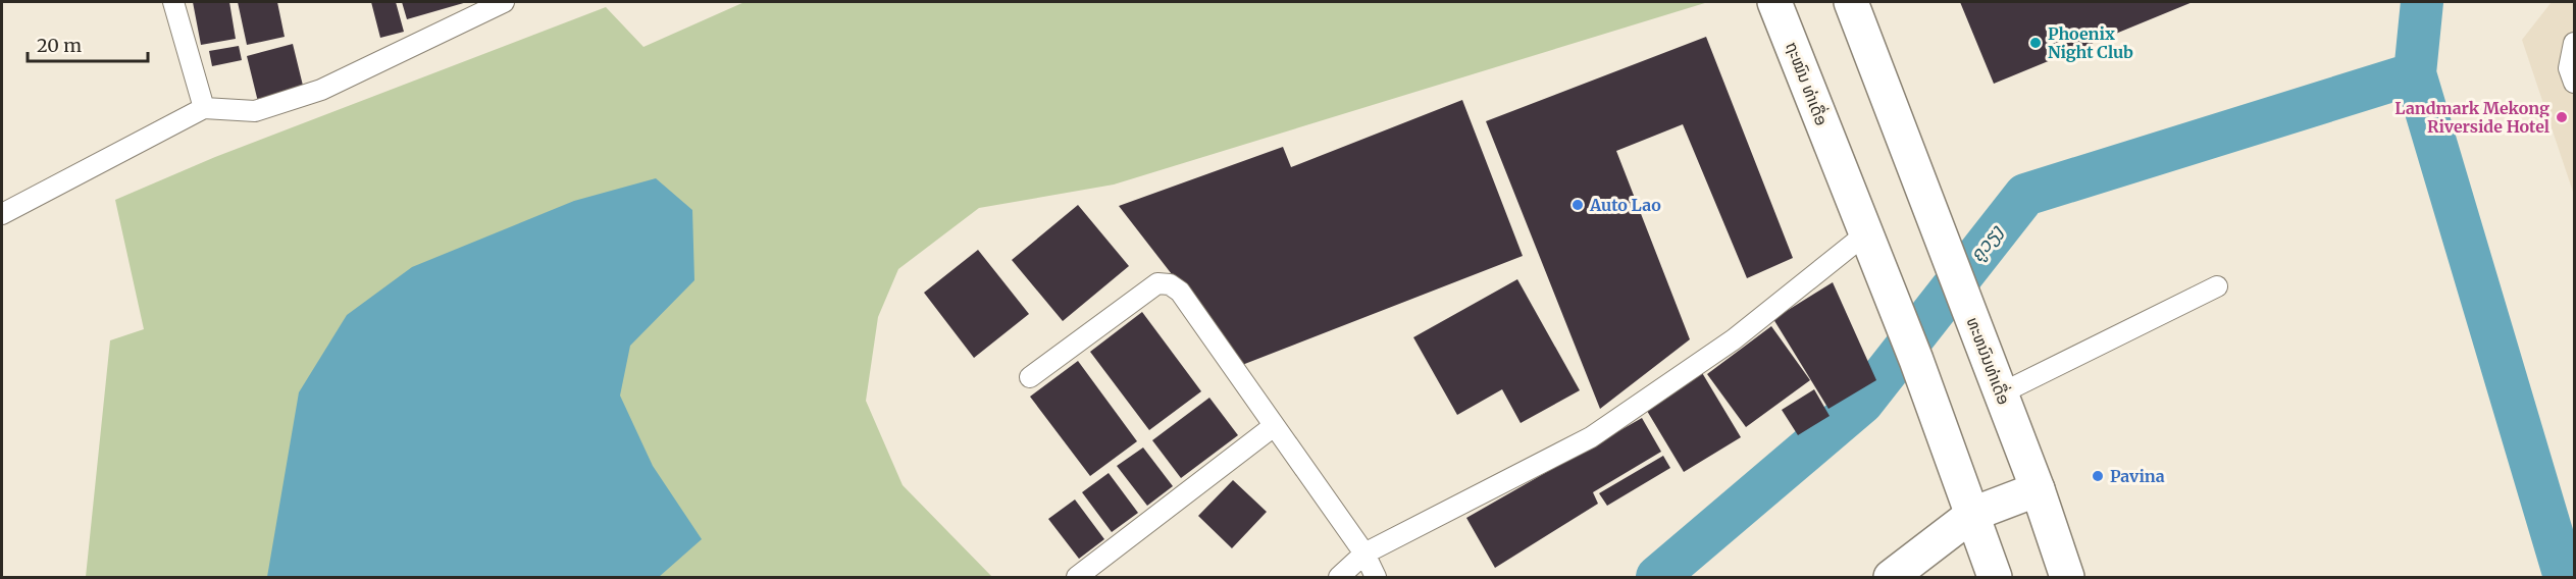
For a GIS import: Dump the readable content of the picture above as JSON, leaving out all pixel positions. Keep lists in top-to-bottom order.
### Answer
{
  "streets": {
    "main road": ["ຖະໝົນ ທ່າເດື່ອ", "ທະຫນົນທ່າເດື່ອ"]
  },
  "water": ["ຄູວຽງ"],
  "places": [
    "Phoenix Night Club",
    "Landmark Mekong Riverside Hotel",
    "Auto Lao",
    "Pavina"
  ],
  "scale_bar": "20 m"
}
